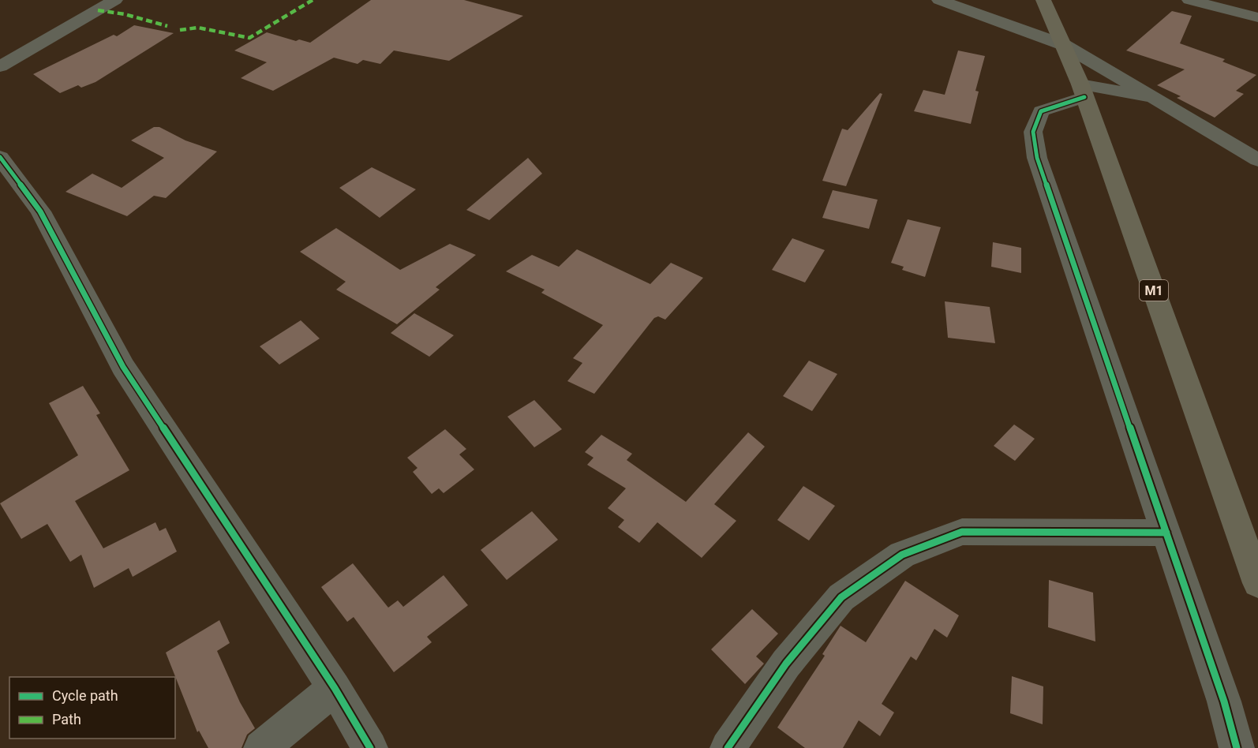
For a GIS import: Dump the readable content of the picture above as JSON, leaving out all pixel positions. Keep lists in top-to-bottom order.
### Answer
{
  "streets": {
    "highway": ["M1"]
  },
  "legend": ["Cycle path", "Path"]
}
